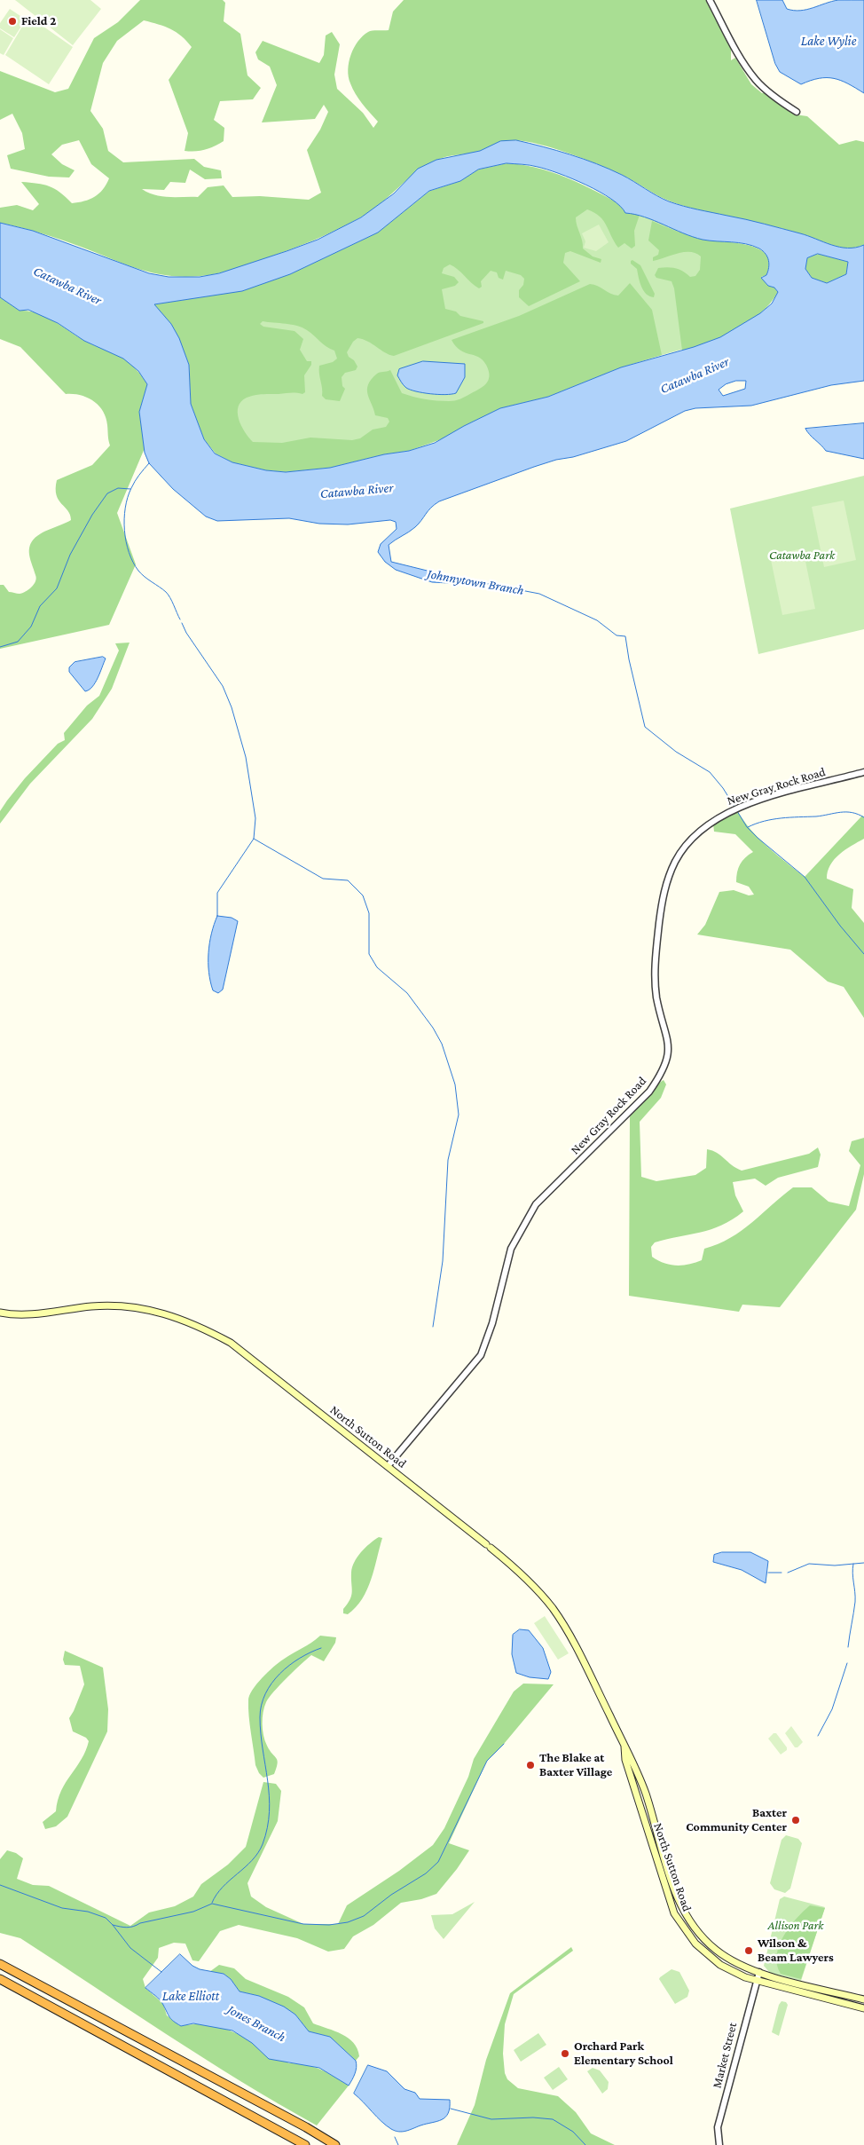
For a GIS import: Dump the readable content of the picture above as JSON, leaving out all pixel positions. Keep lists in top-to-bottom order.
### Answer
{
  "streets": {
    "main road": ["North Sutton Road"],
    "street": ["New Gray Rock Road", "Market Street"]
  },
  "crossings": [
    ["New Gray Rock Road", "North Sutton Road"],
    ["North Sutton Road", "Market Street"]
  ],
  "water": [
    "Lake Wylie",
    "Catawba River",
    "Johnnytown Branch",
    "Lake Elliott",
    "Jones Branch"
  ],
  "parks": ["Catawba Park", "Allison Park"],
  "places": [
    "Field 2",
    "The Blake at Baxter Village",
    "Baxter Community Center",
    "Wilson & Beam Lawyers",
    "Orchard Park Elementary School"
  ]
}
